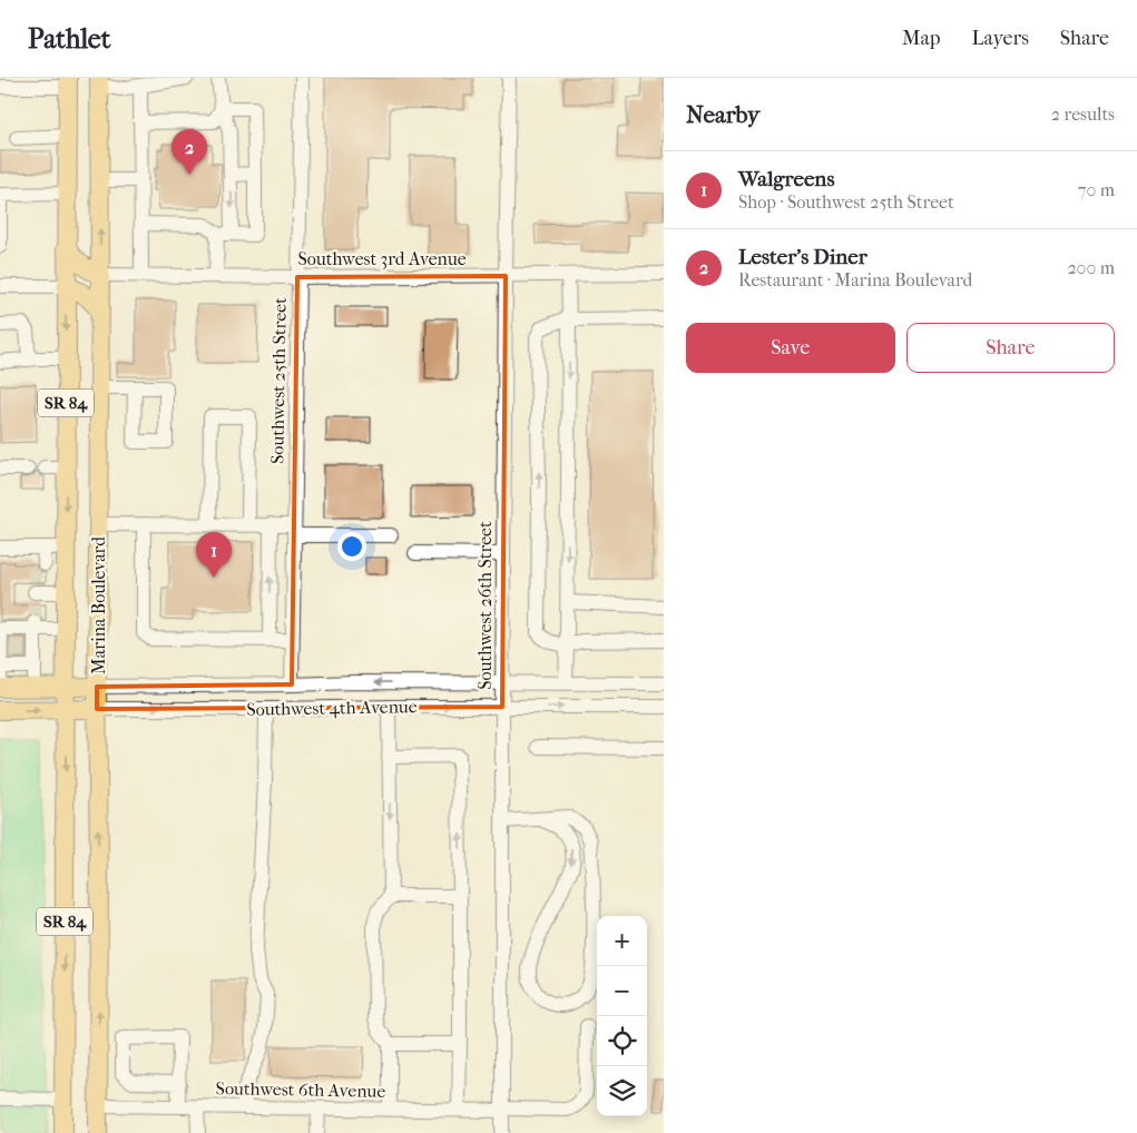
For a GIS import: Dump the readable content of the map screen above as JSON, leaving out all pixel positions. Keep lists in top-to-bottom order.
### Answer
{
  "streets": {
    "main road": ["SR 84", "Marina Boulevard", "Southwest 4th Avenue"],
    "street": [
      "Southwest 3rd Avenue",
      "Southwest 25th Street",
      "Southwest 26th Street",
      "Southwest 6th Avenue"
    ]
  },
  "crossings": [
    ["Southwest 3rd Avenue", "Southwest 25th Street"],
    ["Southwest 3rd Avenue", "Marina Boulevard"],
    ["Southwest 3rd Avenue", "Southwest 26th Street"],
    ["Southwest 25th Street", "Southwest 4th Avenue"],
    ["Marina Boulevard", "Southwest 4th Avenue"],
    ["Marina Boulevard", "Southwest 6th Avenue"],
    ["Southwest 26th Street", "Southwest 4th Avenue"],
    ["Southwest 26th Street", "Southwest 6th Avenue"]
  ],
  "page": {
    "header": "Pathlet",
    "nav": ["Map", "Layers", "Share"],
    "heading": ["Nearby", "2 results"],
    "pins": ["2", "1"],
    "list": [
      {
        "mark": "1",
        "name": "Walgreens",
        "note": "Shop · Southwest 25th Street",
        "value": "70 m"
      },
      {
        "mark": "2",
        "name": "Lester's Diner",
        "note": "Restaurant · Marina Boulevard",
        "value": "200 m"
      }
    ],
    "buttons": ["Save", "Share"],
    "map_buttons": ["+", "−"]
  }
}
